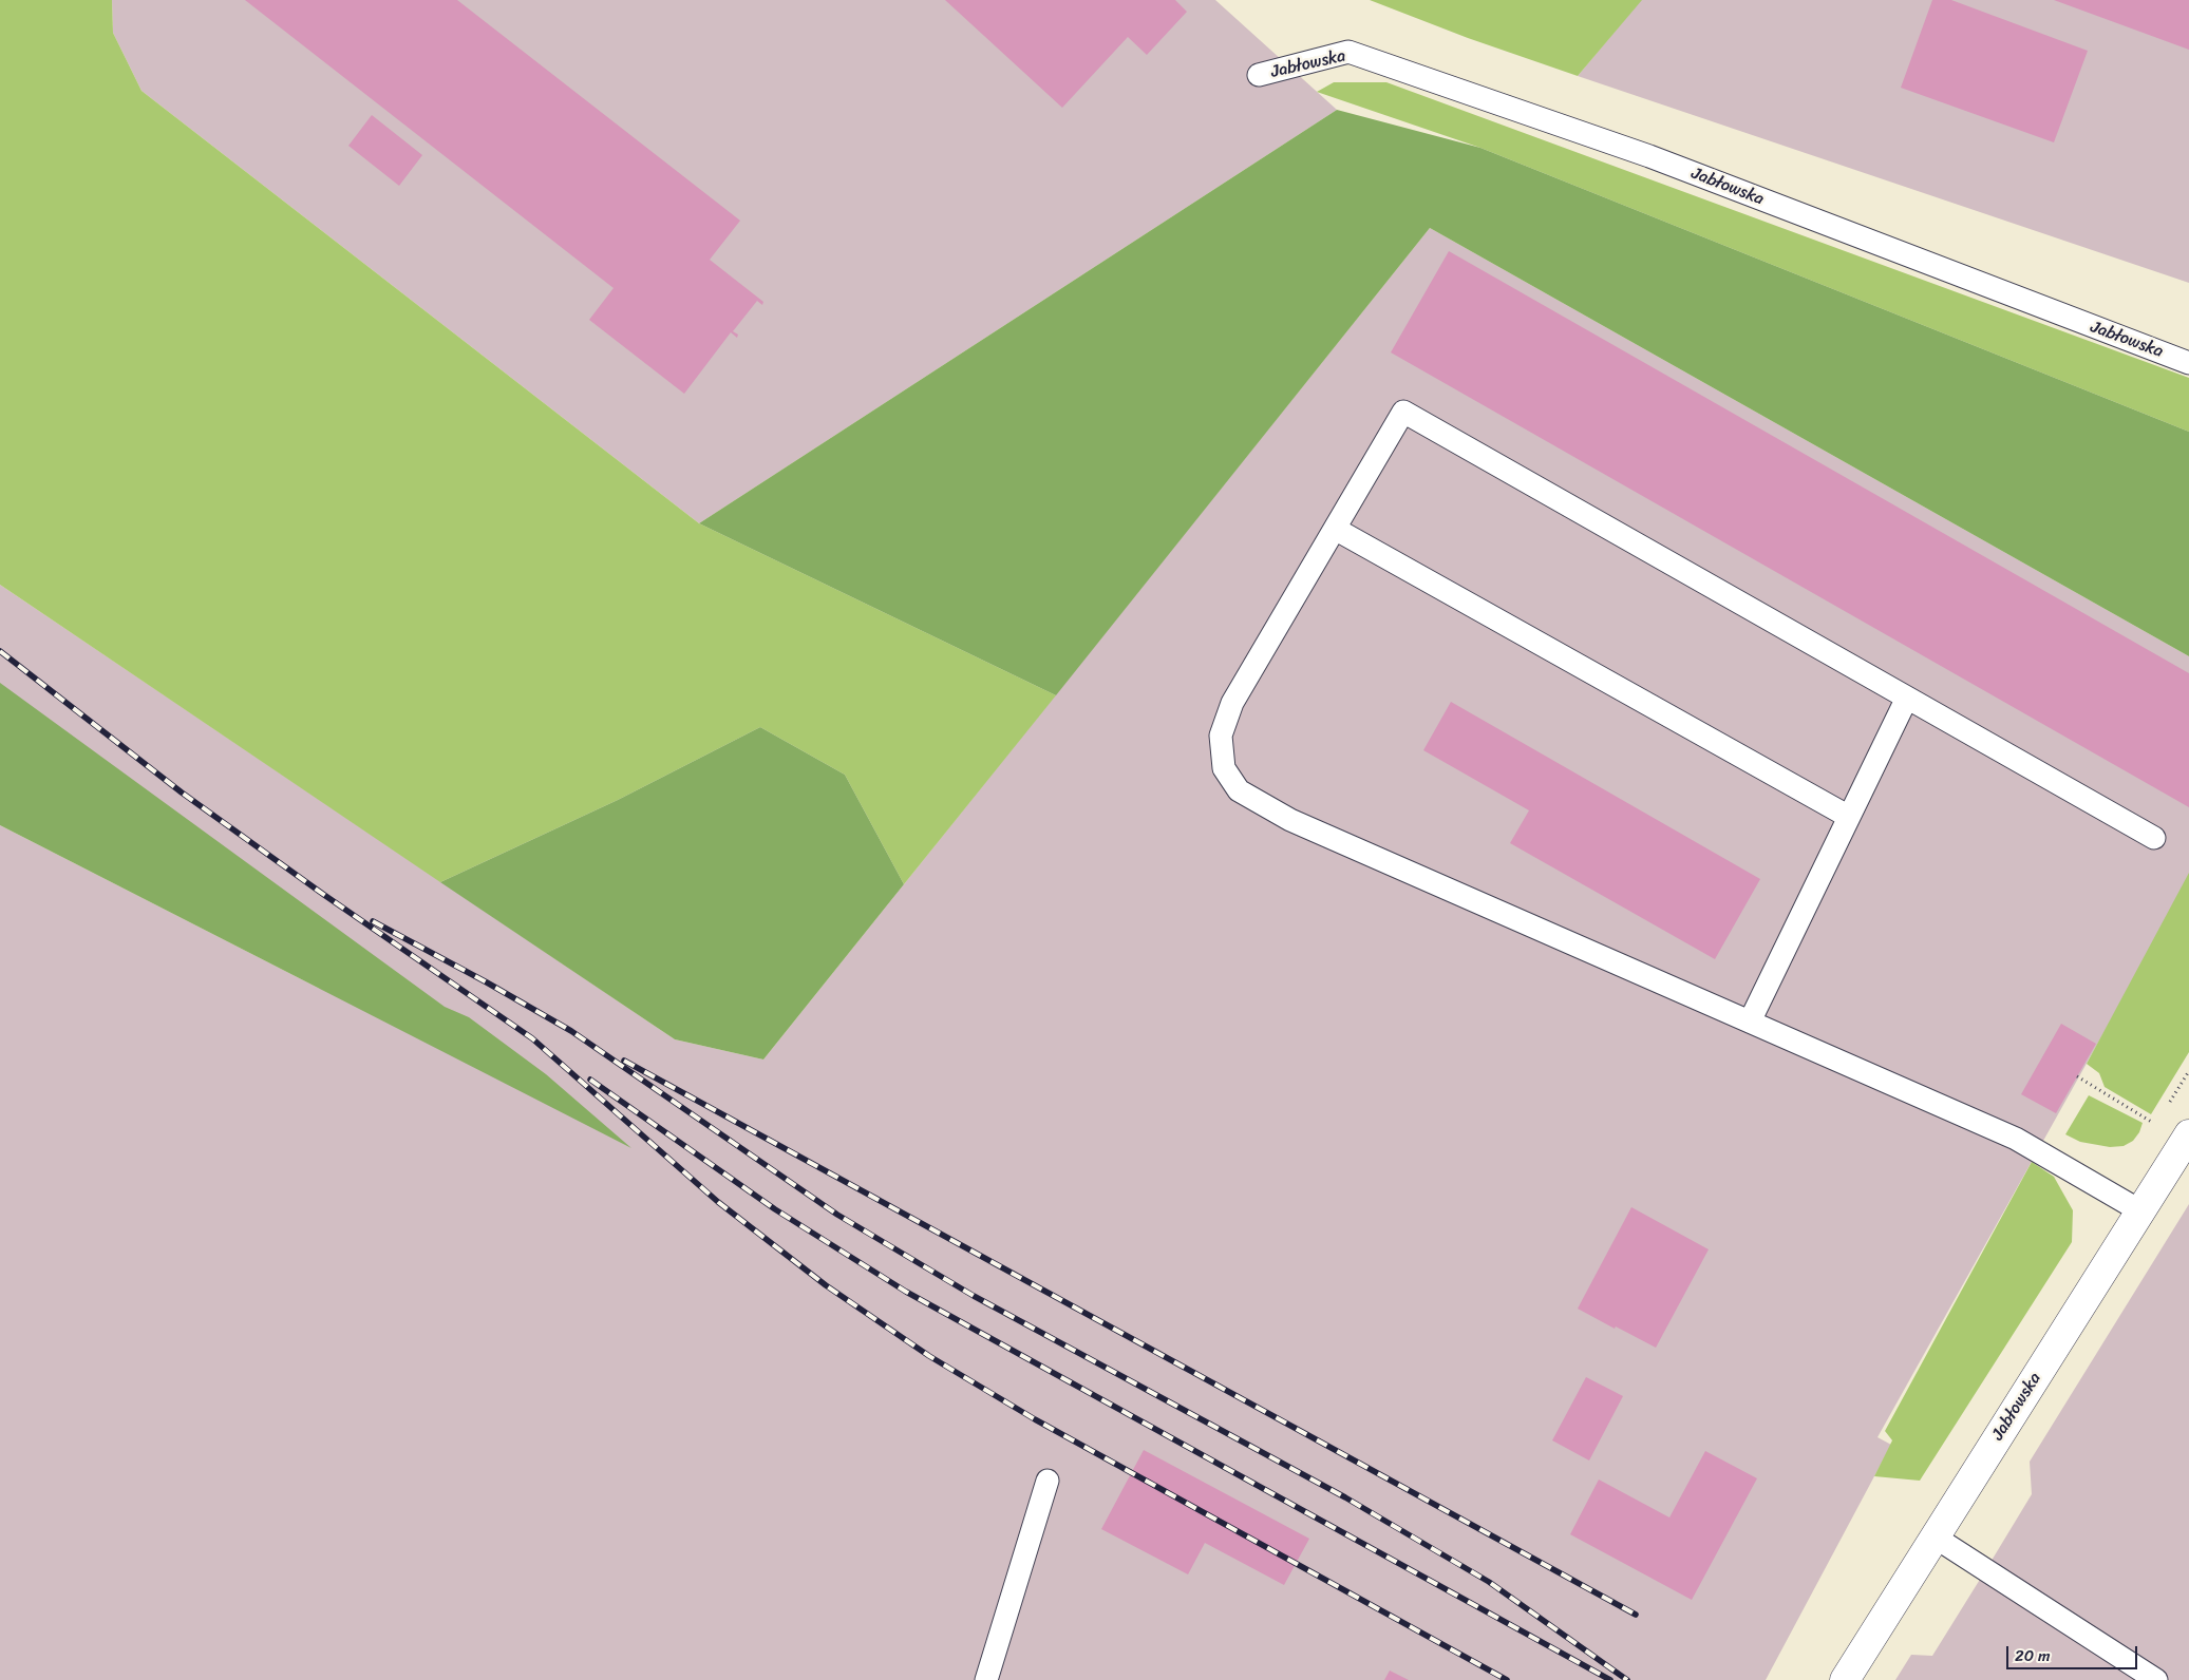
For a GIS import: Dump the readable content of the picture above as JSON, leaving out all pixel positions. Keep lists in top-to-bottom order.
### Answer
{
  "streets": {
    "main road": ["Jabłowska"]
  },
  "scale_bar": "20 m"
}
